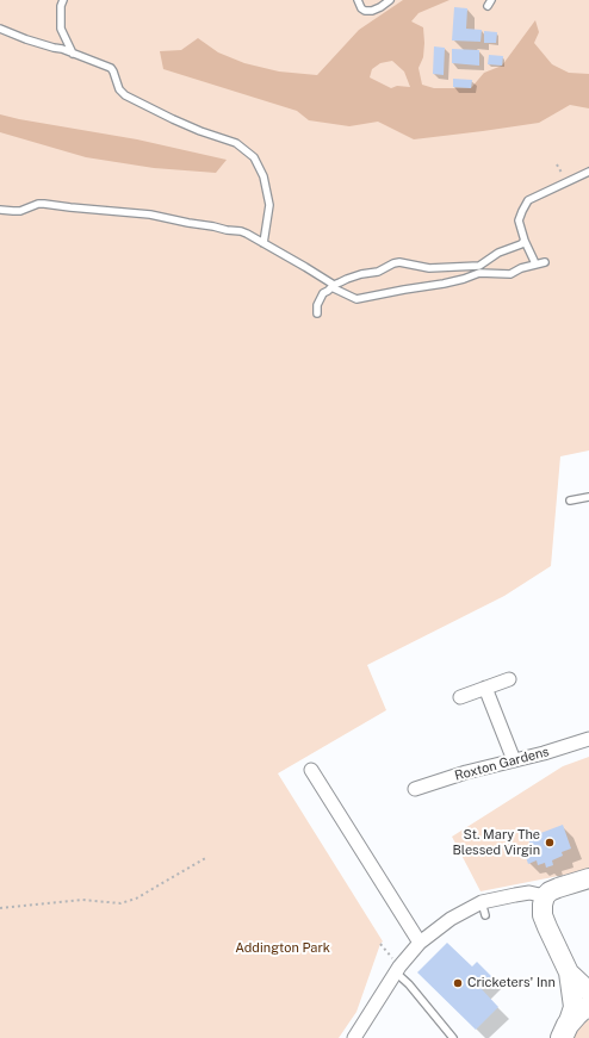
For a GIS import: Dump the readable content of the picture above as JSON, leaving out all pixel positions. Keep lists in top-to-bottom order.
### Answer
{
  "streets": {
    "street": ["Roxton Gardens"]
  },
  "parks": ["Addington Park"],
  "places": ["St. Mary The Blessed Virgin", "Cricketers' Inn"]
}
